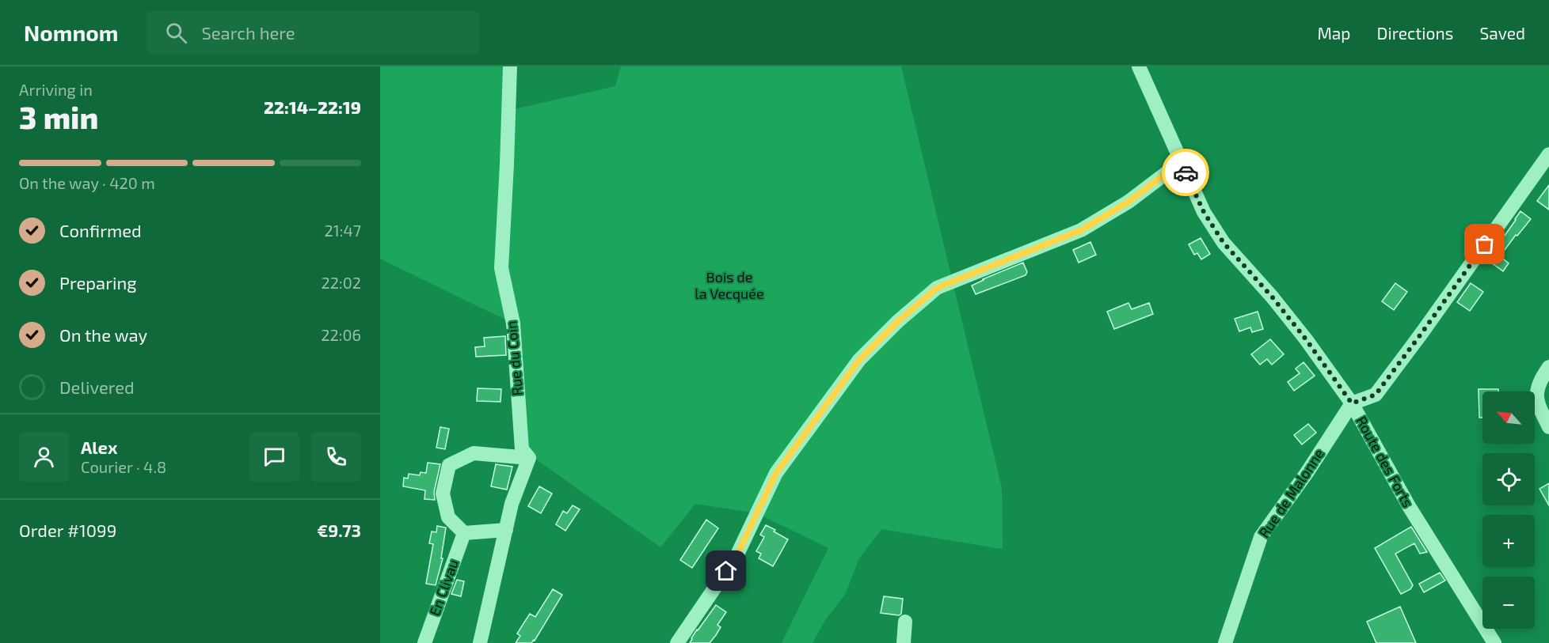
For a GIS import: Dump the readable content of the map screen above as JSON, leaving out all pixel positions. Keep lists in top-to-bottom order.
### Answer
{
  "streets": {
    "street": [
      "Rue du Coin",
      "Route des Forts",
      "Rue de Malonne",
      "En Clivau"
    ]
  },
  "crossings": [
    ["Route des Forts", "Rue de Malonne"]
  ],
  "parks": ["Bois de la Vecquée"],
  "north": "top left",
  "page": {
    "header": "Nomnom",
    "search": "Search here",
    "nav": ["Map", "Directions", "Saved"],
    "heading": ["3 min", "Arriving in", "22:14–22:19"],
    "panel": [
      "Alex",
      "Courier · 4.8",
      "Order #1099",
      "€9.73"
    ],
    "bar": "On the way · 420 m",
    "list": [
      ["Confirmed", "21:47"],
      ["Preparing", "22:02"],
      ["On the way", "22:06"],
      "Delivered"
    ],
    "map_buttons": ["+", "−"]
  }
}
